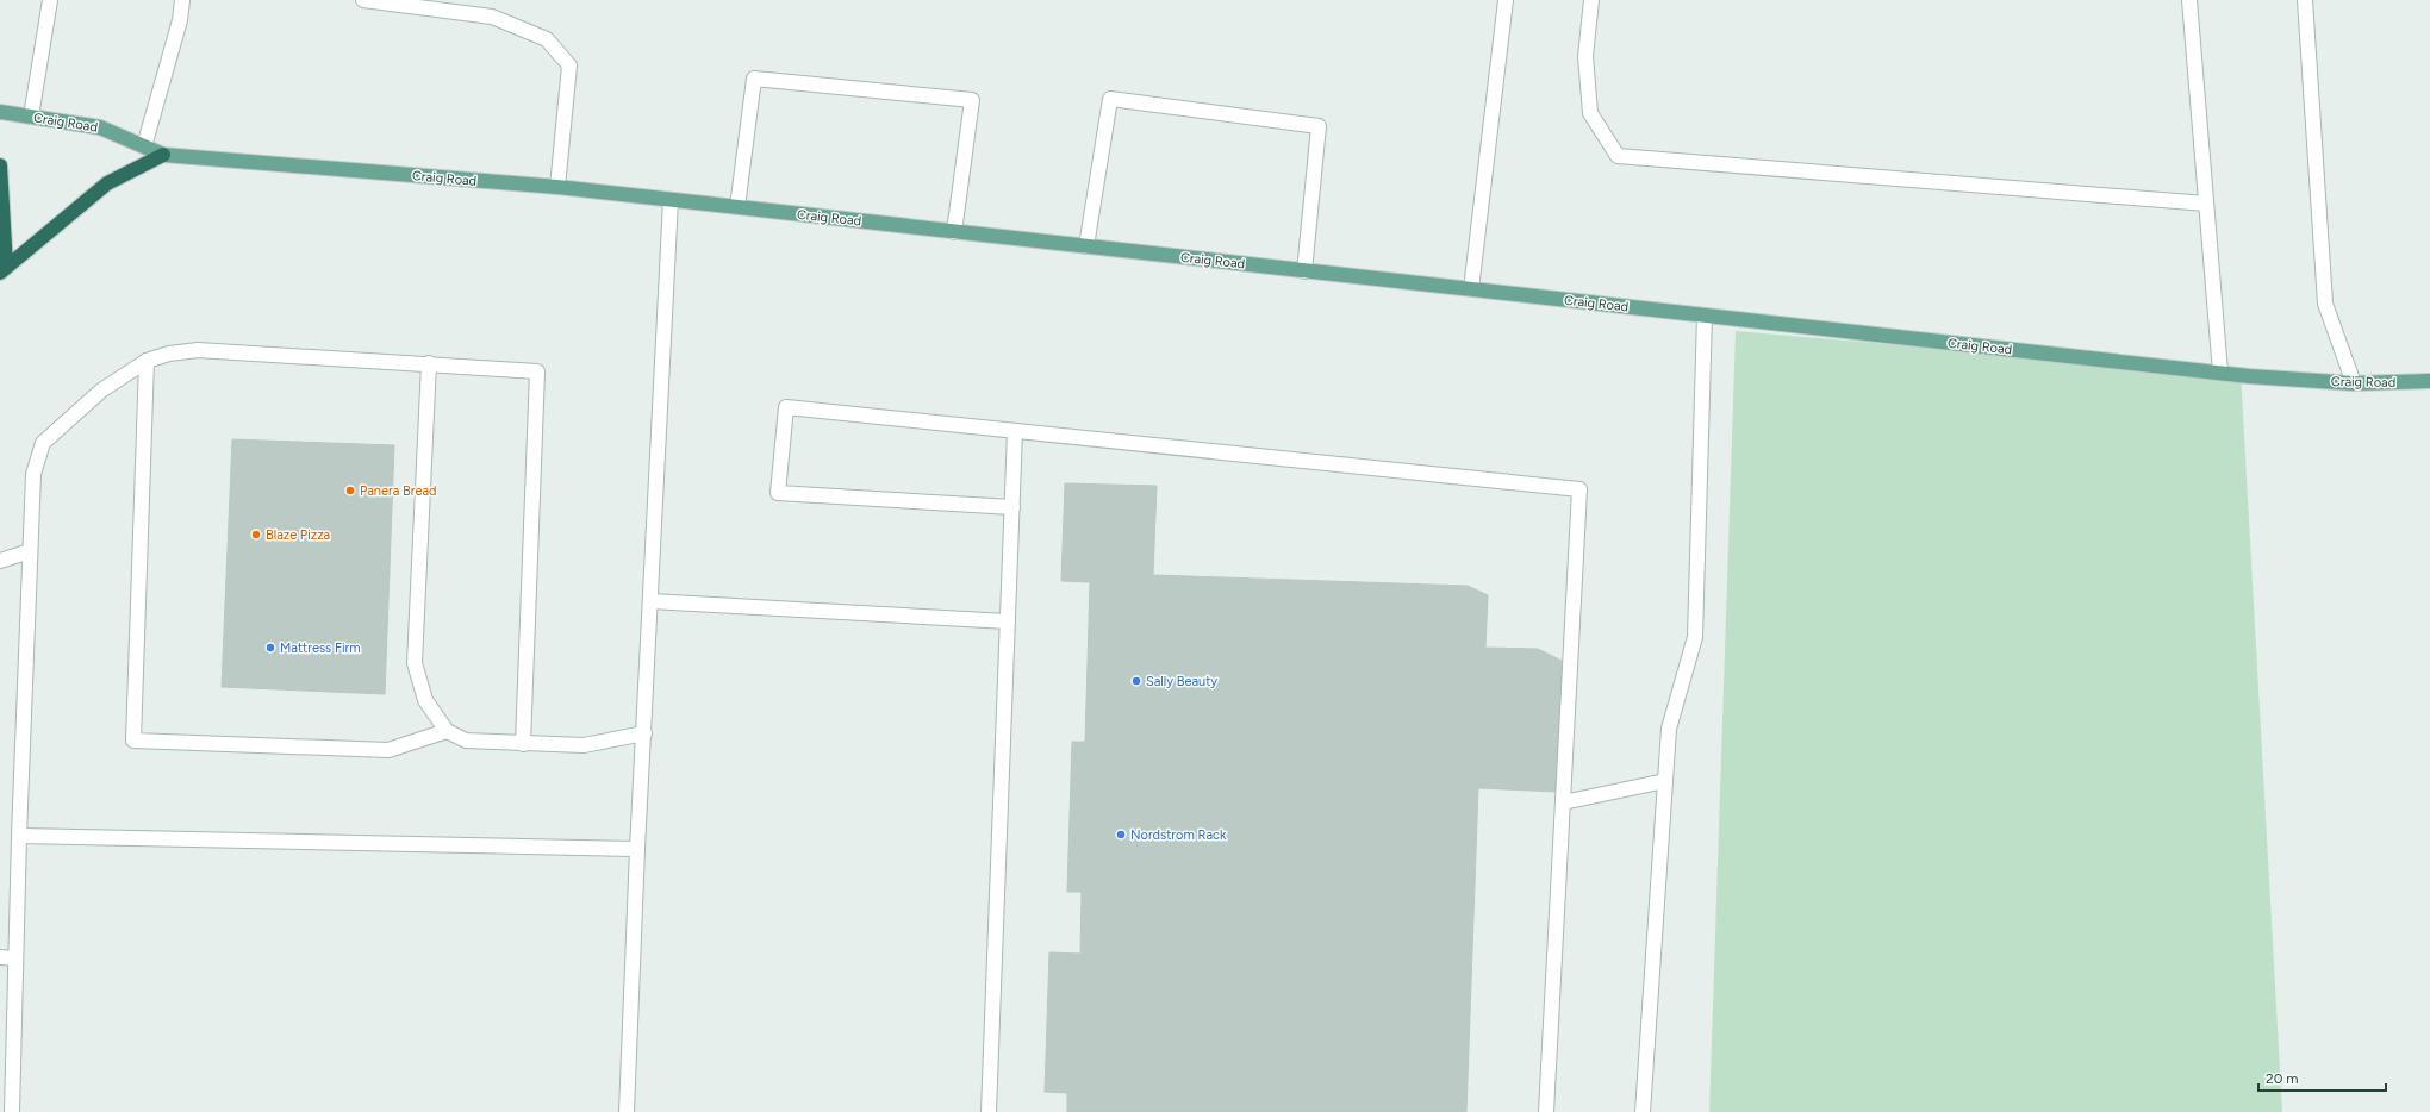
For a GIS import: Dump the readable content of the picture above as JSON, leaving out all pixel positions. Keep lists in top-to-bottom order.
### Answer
{
  "streets": {
    "main road": ["Craig Road"]
  },
  "places": [
    "Panera Bread",
    "Blaze Pizza",
    "Mattress Firm",
    "Sally Beauty",
    "Nordstrom Rack"
  ],
  "scale_bar": "20 m"
}
